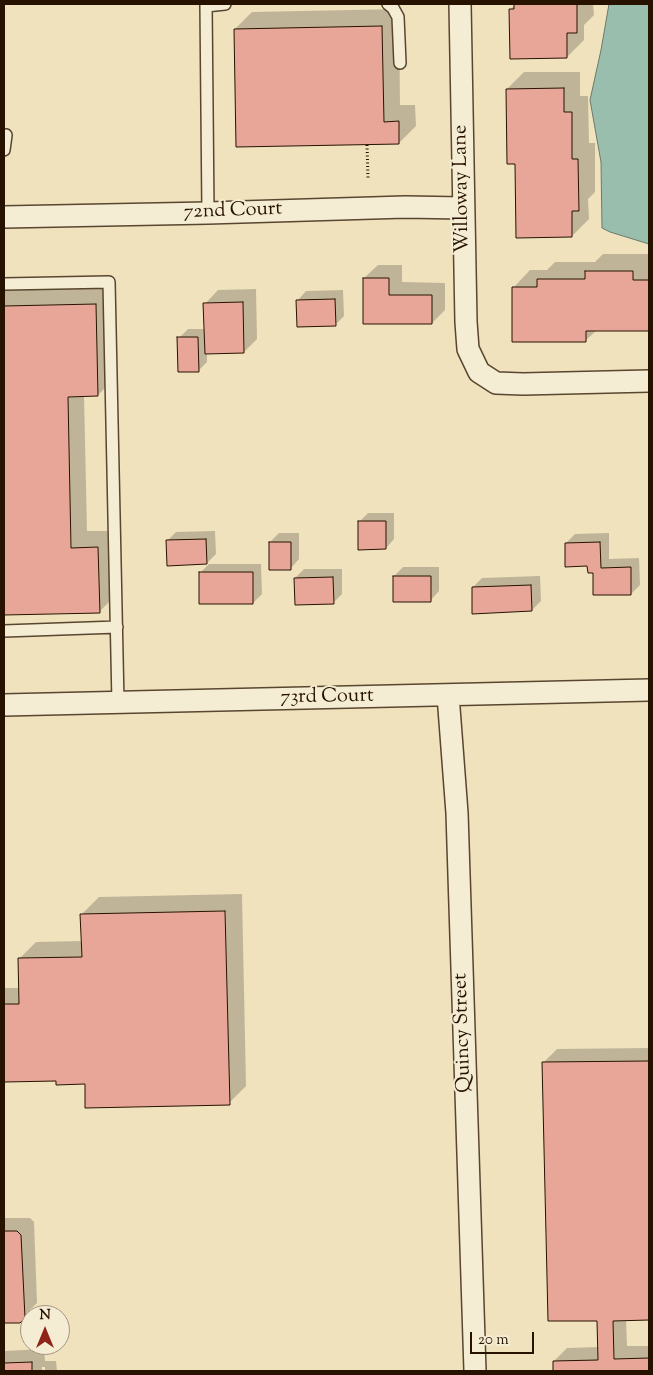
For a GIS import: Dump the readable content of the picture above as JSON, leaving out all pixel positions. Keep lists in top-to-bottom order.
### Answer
{
  "streets": {
    "street": [
      "Willoway Lane",
      "72nd Court",
      "73rd Court",
      "Quincy Street"
    ]
  },
  "crossings": [
    ["Willoway Lane", "72nd Court"],
    ["73rd Court", "Quincy Street"]
  ],
  "scale_bar": "20 m",
  "north": "top"
}
